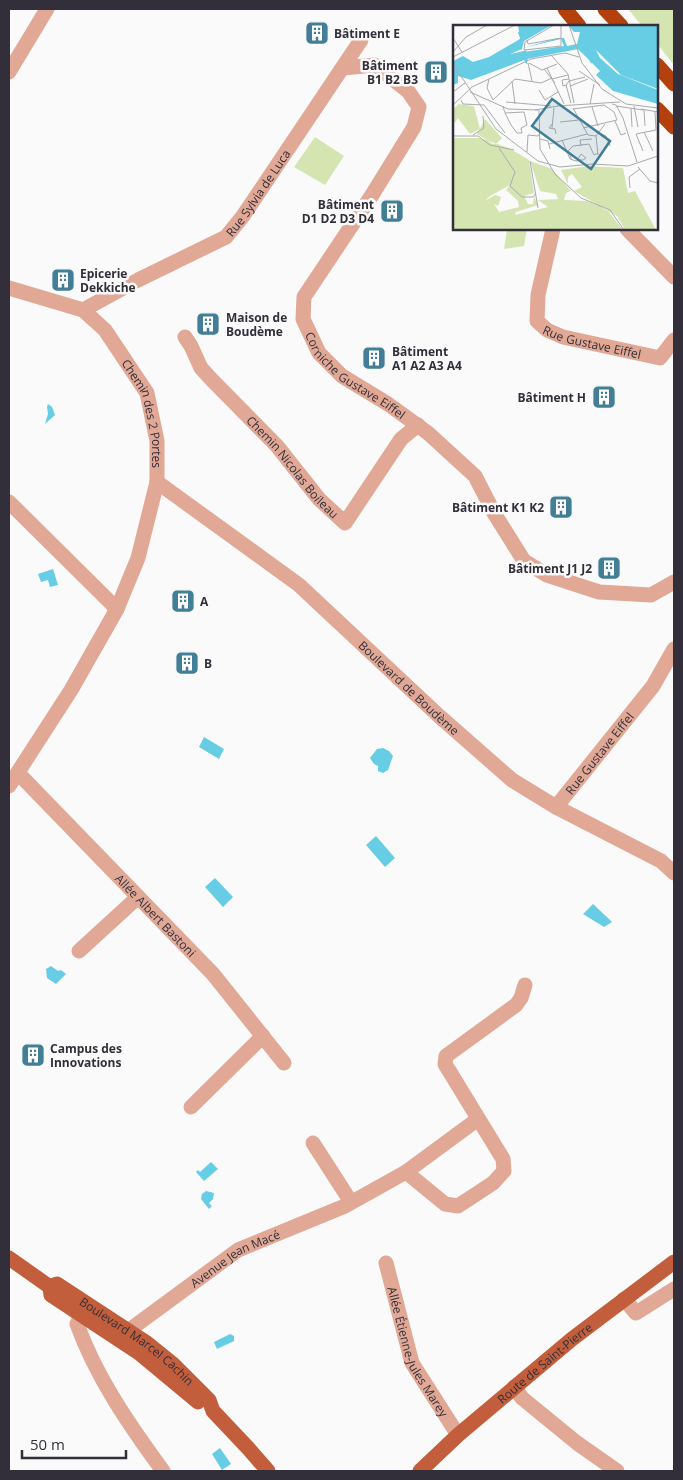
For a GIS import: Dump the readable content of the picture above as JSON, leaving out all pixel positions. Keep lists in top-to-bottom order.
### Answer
{
  "streets": {
    "main road": ["Boulevard Marcel Cachin", "Route de Saint-Pierre"],
    "street": [
      "Rue Sylvia de Luca",
      "Rue Gustave Eiffel",
      "Corniche Gustave Eiffel",
      "Chemin des 2 Portes",
      "Chemin Nicolas Boileau",
      "Boulevard de Boudème",
      "Allée Albert Bastoni",
      "Avenue Jean Macé",
      "Allée Étienne-Jules Marey"
    ]
  },
  "crossings": [
    ["Rue Sylvia de Luca", "Corniche Gustave Eiffel"],
    ["Rue Sylvia de Luca", "Chemin des 2 Portes"],
    ["Rue Gustave Eiffel", "Boulevard de Boudème"],
    ["Corniche Gustave Eiffel", "Chemin Nicolas Boileau"],
    ["Chemin des 2 Portes", "Boulevard de Boudème"],
    ["Chemin des 2 Portes", "Allée Albert Bastoni"],
    ["Avenue Jean Macé", "Boulevard Marcel Cachin"],
    ["Allée Étienne-Jules Marey", "Route de Saint-Pierre"]
  ],
  "places": {
    "building": [
      "Bâtiment E",
      "Bâtiment B1 B2 B3",
      "Bâtiment D1 D2 D3 D4",
      "Epicerie Dekkiche",
      "Maison de Boudème",
      "Bâtiment A1 A2 A3 A4",
      "Bâtiment H",
      "Bâtiment K1 K2",
      "Bâtiment J1 J2",
      "A",
      "B",
      "Campus des Innovations"
    ]
  },
  "scale_bar": "50 m"
}
